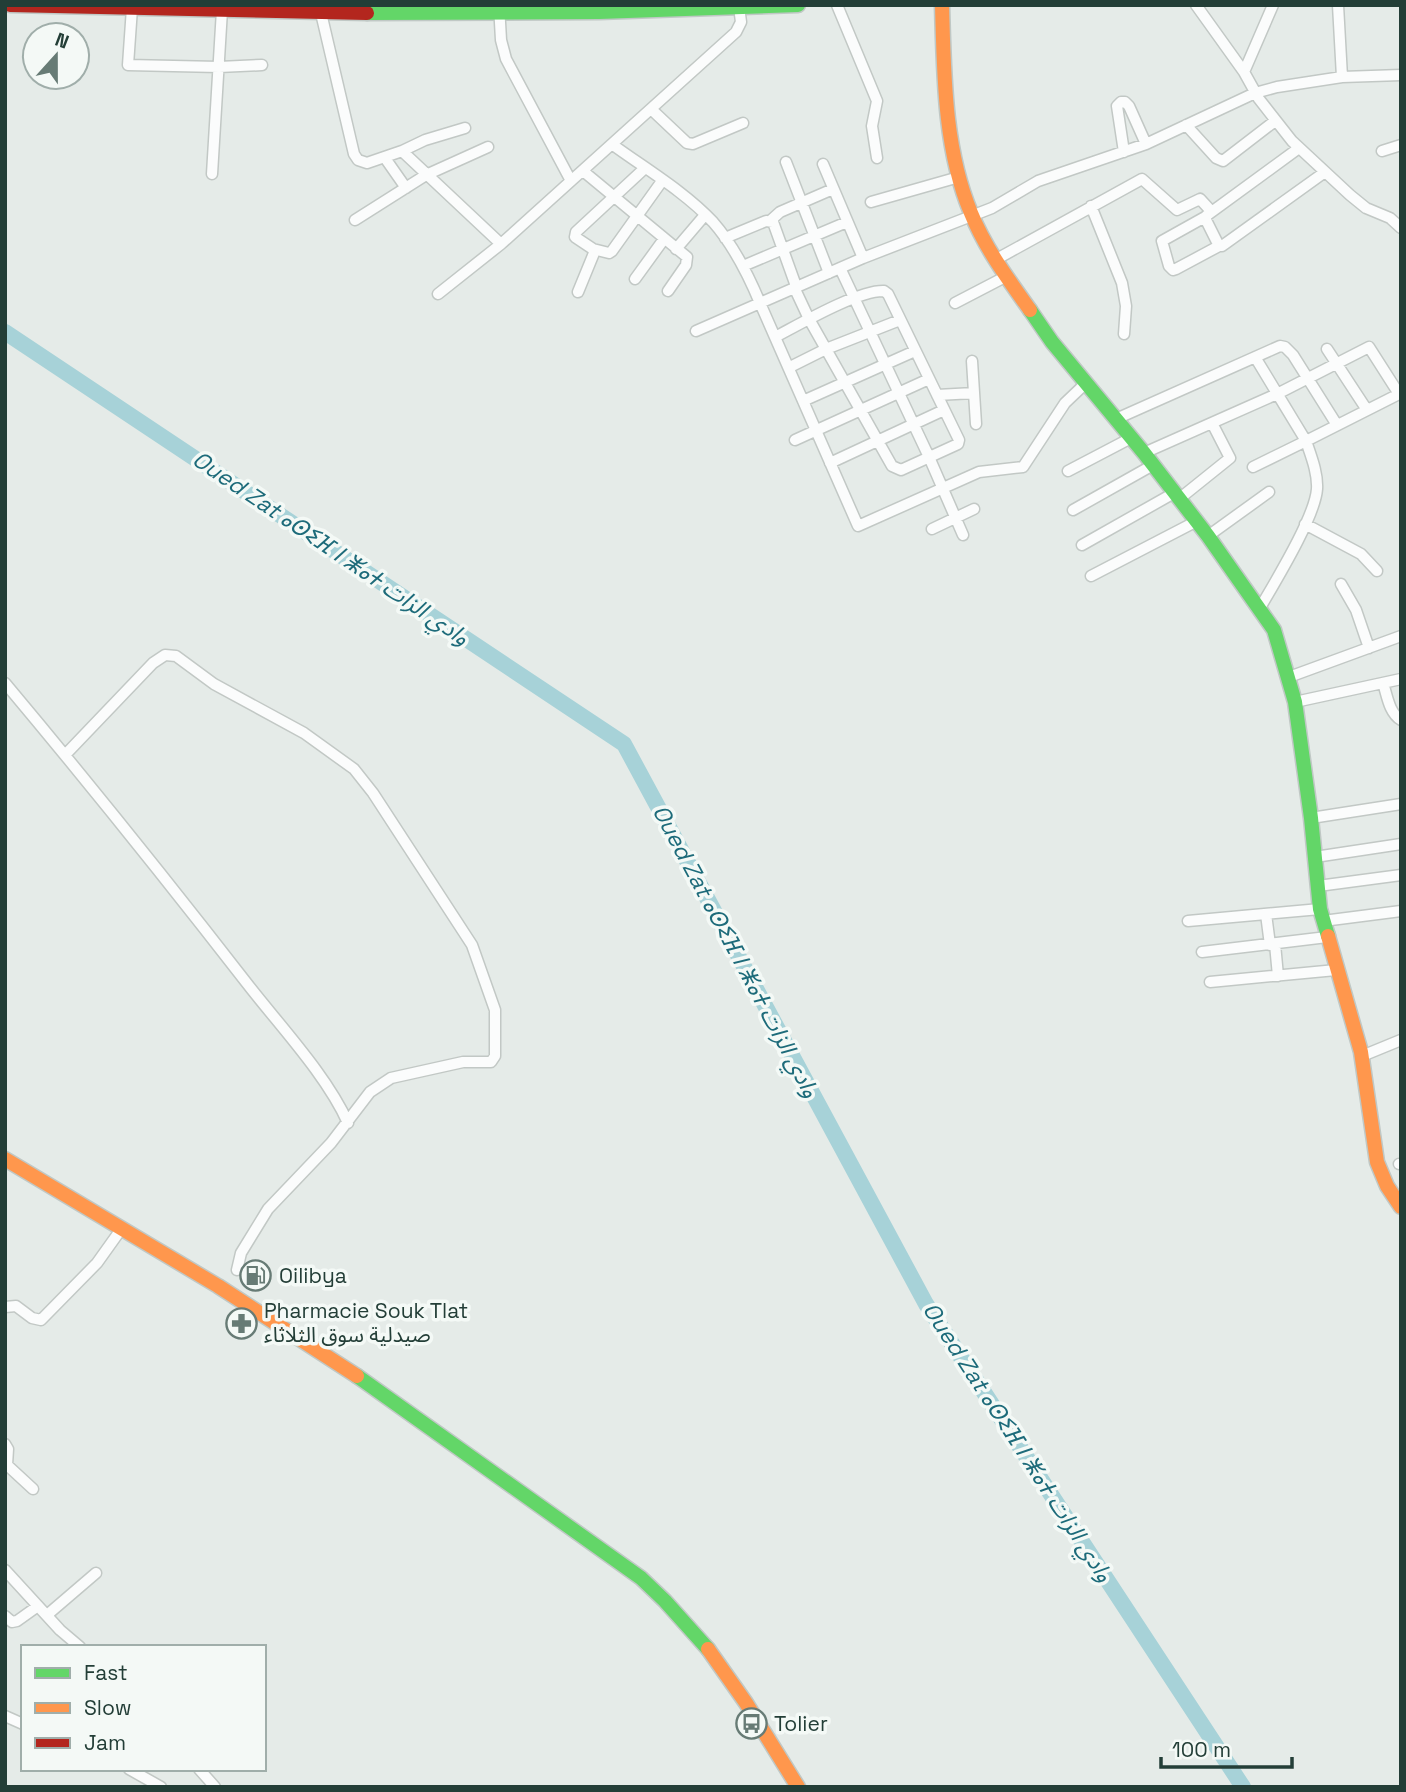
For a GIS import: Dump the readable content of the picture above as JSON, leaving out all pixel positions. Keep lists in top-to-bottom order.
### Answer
{
  "water": ["Oued Zat ⴰⵙⵉⴼ ⵏ ⵥⴰⵜ وادي الزات"],
  "places": {
    "fuel station": ["Oilibya"],
    "pharmacy": ["Pharmacie Souk Tlat صيدلية سوق الثلاثاء"],
    "bus stop": ["Tolier"]
  },
  "legend": ["Fast", "Slow", "Jam"],
  "scale_bar": "100 m",
  "north": "top"
}
